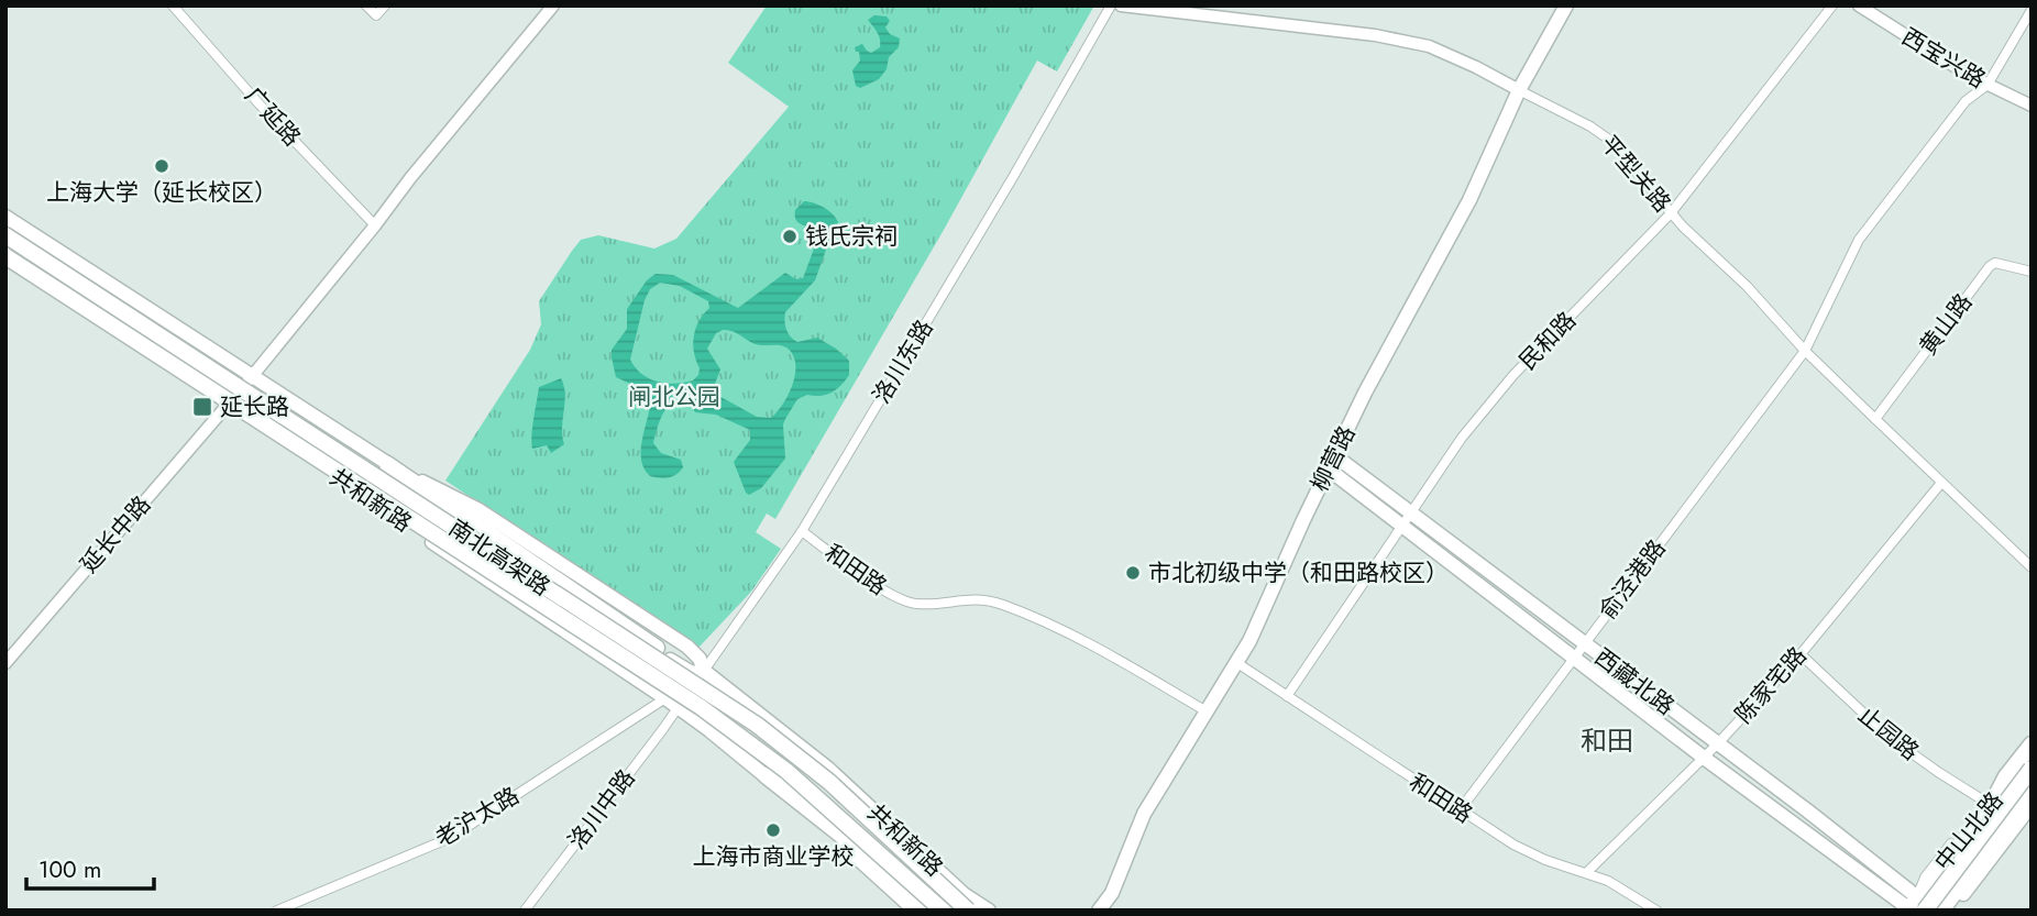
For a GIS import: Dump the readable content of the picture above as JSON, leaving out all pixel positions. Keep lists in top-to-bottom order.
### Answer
{
  "streets": {
    "highway": ["南北高架路"],
    "main road": [
      "柳营路",
      "共和新路",
      "西藏北路",
      "中山北路"
    ],
    "street": [
      "西宝兴路",
      "广延路",
      "平型关路",
      "黄山路",
      "民和路",
      "洛川东路",
      "延长中路",
      "和田路",
      "俞泾港路",
      "陈家宅路",
      "止园路",
      "洛川中路",
      "老沪太路"
    ]
  },
  "crossings": [
    ["西宝兴路", "俞泾港路"],
    ["平型关路", "黄山路"],
    ["平型关路", "民和路"],
    ["平型关路", "柳营路"],
    ["平型关路", "俞泾港路"],
    ["平型关路", "陈家宅路"],
    ["民和路", "和田路"],
    ["民和路", "西藏北路"],
    ["洛川东路", "共和新路"],
    ["洛川东路", "和田路"],
    ["洛川东路", "洛川中路"],
    ["柳营路", "和田路"],
    ["柳营路", "西藏北路"],
    ["共和新路", "延长中路"],
    ["共和新路", "洛川中路"],
    ["共和新路", "老沪太路"],
    ["和田路", "俞泾港路"],
    ["和田路", "陈家宅路"],
    ["俞泾港路", "西藏北路"],
    ["西藏北路", "陈家宅路"],
    ["西藏北路", "中山北路"],
    ["陈家宅路", "止园路"],
    ["止园路", "中山北路"]
  ],
  "districts": ["和田"],
  "parks": ["闸北公园"],
  "places": {
    "other": [
      "上海大学（延长校区）",
      "钱氏宗祠",
      "市北初级中学（和田路校区）",
      "上海市商业学校"
    ],
    "transit": ["延长路"]
  },
  "scale_bar": "100 m"
}
